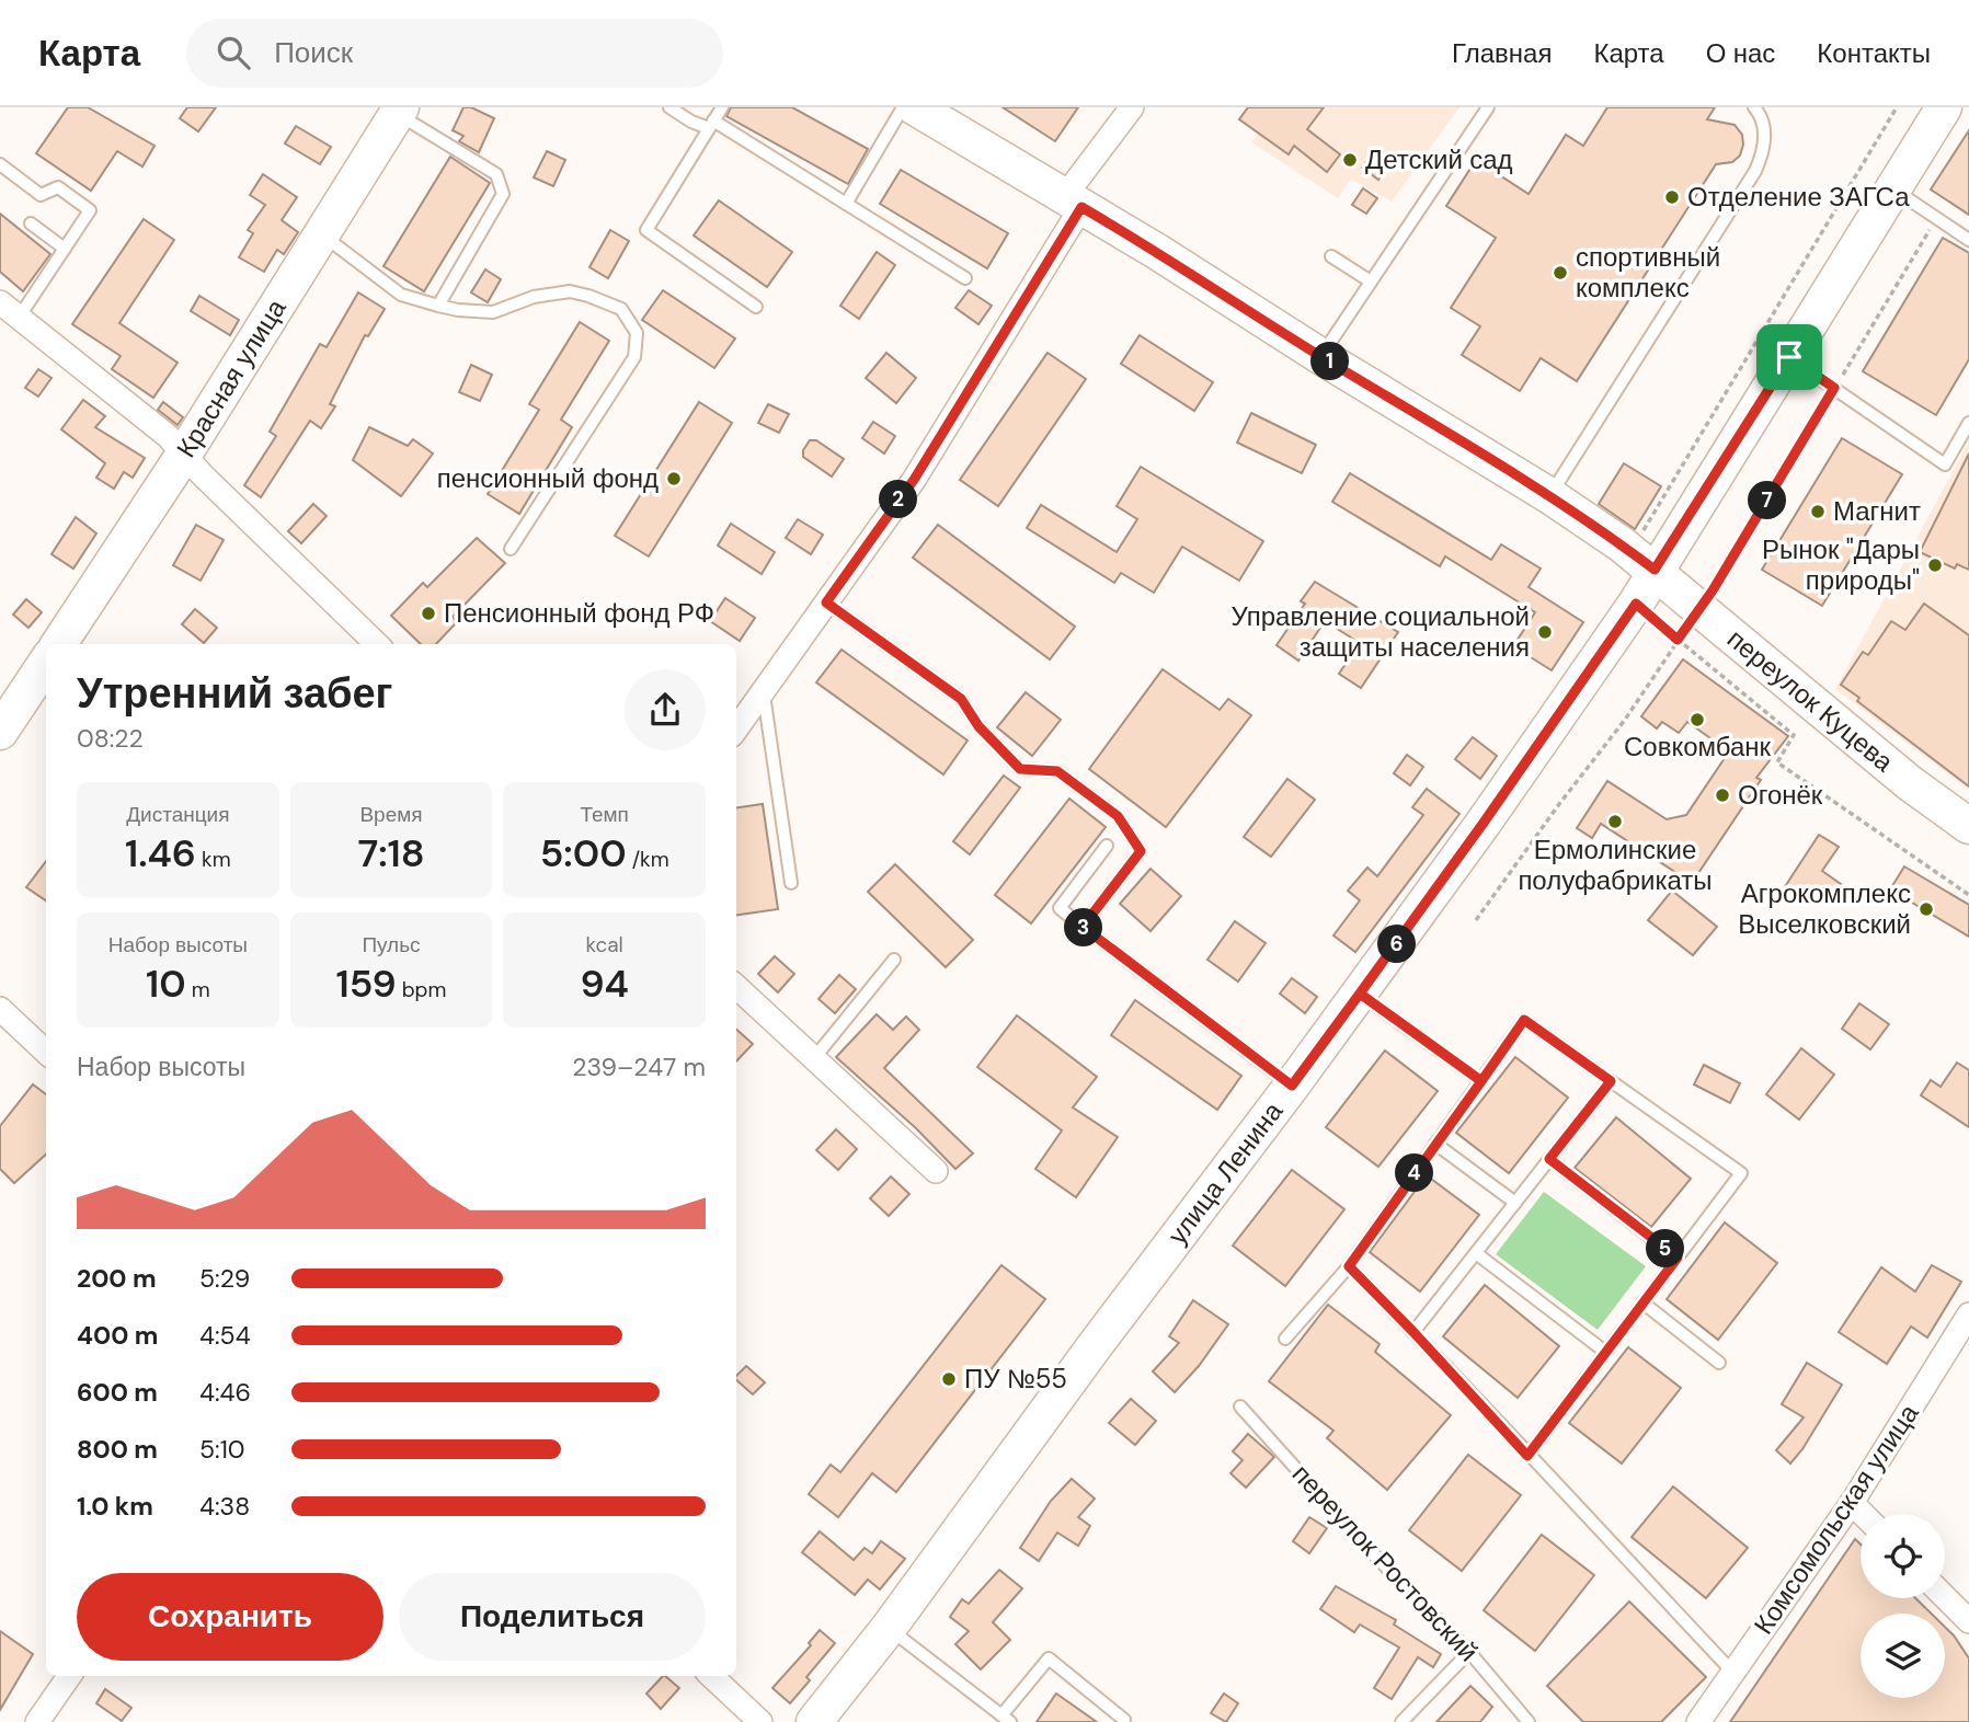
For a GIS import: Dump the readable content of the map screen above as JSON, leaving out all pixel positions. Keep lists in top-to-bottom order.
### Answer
{
  "streets": {
    "street": [
      "Красная улица",
      "переулок Куцева",
      "улица Ленина",
      "Комсомольская улица"
    ],
    "lane": ["переулок Ростовский"]
  },
  "crossings": [
    ["переулок Куцева", "улица Ленина"]
  ],
  "places": [
    "Детский сад",
    "Отделение ЗАГСа",
    "спортивный комплекс",
    "пенсионный фонд",
    "Магнит",
    "Рынок \"Дары природы\"",
    "Пенсионный фонд РФ",
    "Управление социальной защиты населения",
    "Совкомбанк",
    "Огонёк",
    "Ермолинские полуфабрикаты",
    "Агрокомплекс Выселковский",
    "ПУ №55"
  ],
  "page": {
    "header": "Карта",
    "search": "Поиск",
    "nav": [
      "Главная",
      "Карта",
      "О нас",
      "Контакты"
    ],
    "pins": [
      "1",
      "2",
      "7",
      "3",
      "6",
      "4",
      "5"
    ],
    "heading": ["Утренний забег", "08:22"],
    "stats": [
      ["Дистанция", "1.46 km"],
      ["Время", "7:18"],
      ["Темп", "5:00 /km"],
      ["Набор высоты", "10 m"],
      ["Пульс", "159 bpm"],
      ["kcal", "94"]
    ],
    "chart": ["Набор высоты", "239–247 m"],
    "list": [
      {
        "name": "200 m",
        "note": "5:29"
      },
      {
        "name": "400 m",
        "note": "4:54"
      },
      {
        "name": "600 m",
        "note": "4:46"
      },
      {
        "name": "800 m",
        "note": "5:10"
      },
      {
        "name": "1.0 km",
        "note": "4:38"
      }
    ],
    "buttons": ["Сохранить", "Поделиться"]
  }
}
